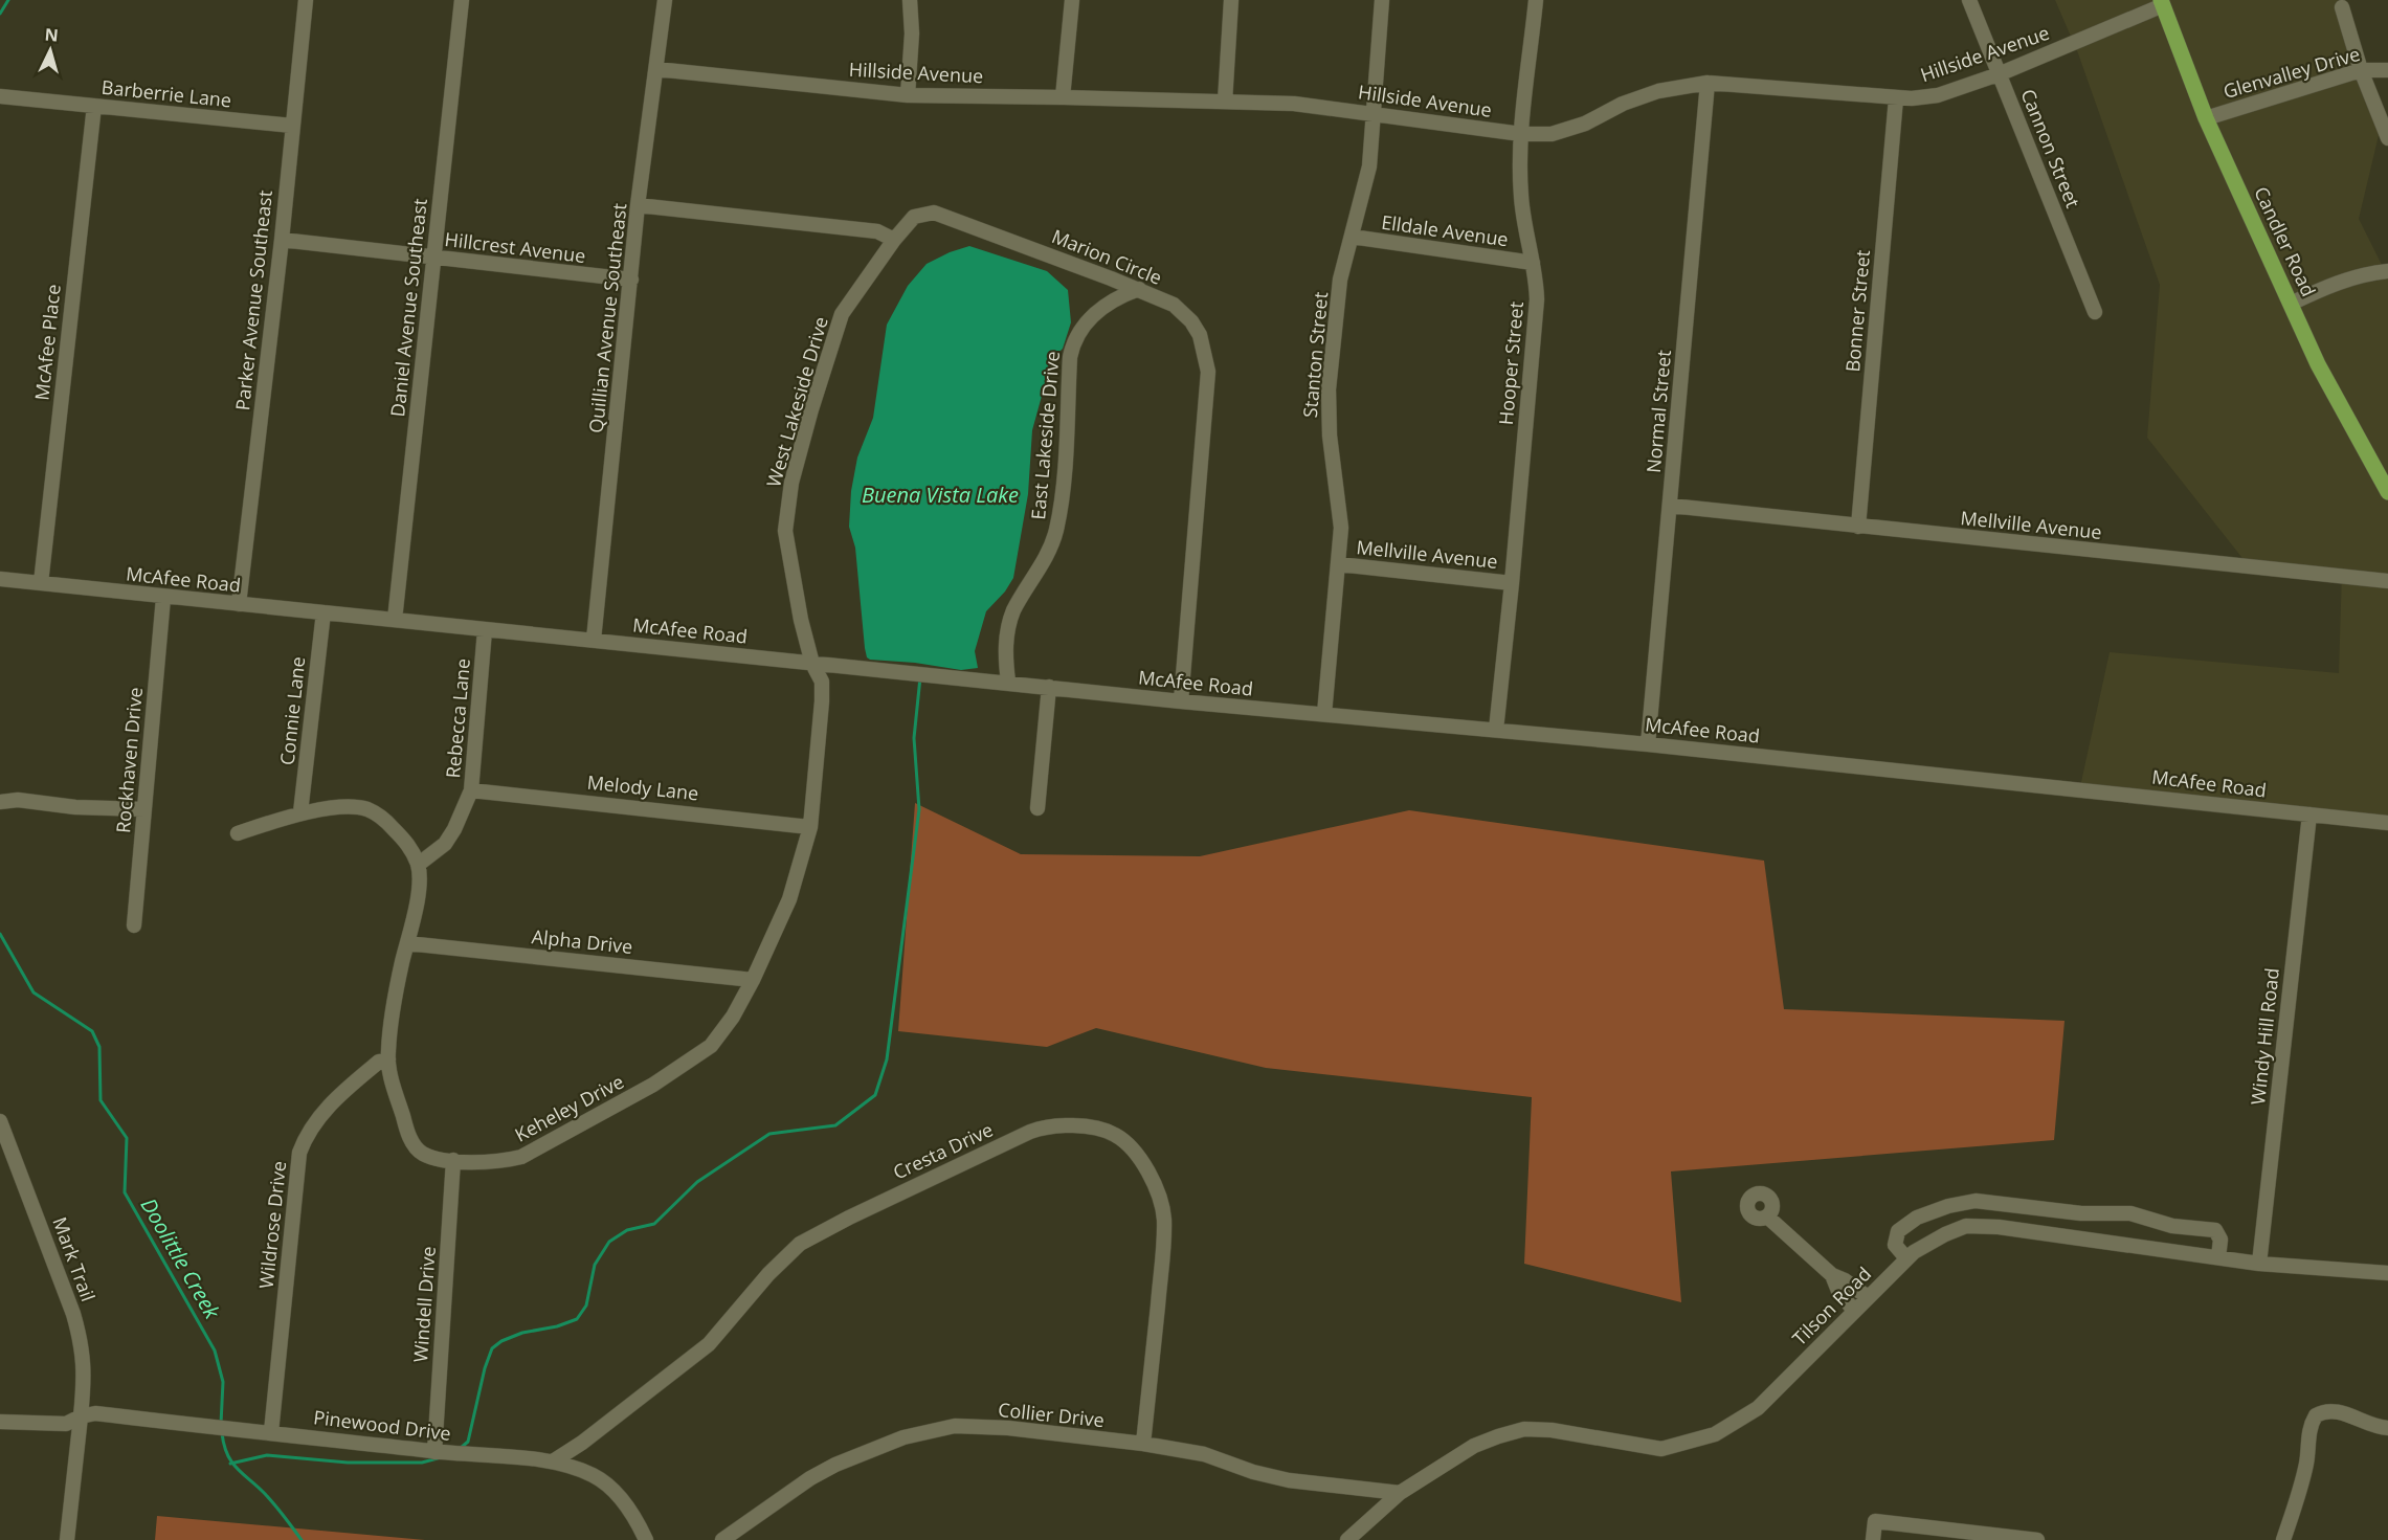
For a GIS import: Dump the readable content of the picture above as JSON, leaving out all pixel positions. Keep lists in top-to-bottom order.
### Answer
{
  "streets": {
    "main road": ["Candler Road"],
    "street": [
      "Hillside Avenue",
      "Glenvalley Drive",
      "Barberrie Lane",
      "Cannon Street",
      "Elldale Avenue",
      "Hillcrest Avenue",
      "Marion Circle",
      "Parker Avenue Southeast",
      "Daniel Avenue Southeast",
      "Bonner Street",
      "Quillian Avenue Southeast",
      "McAfee Place",
      "Stanton Street",
      "Hooper Street",
      "West Lakeside Drive",
      "Normal Street",
      "East Lakeside Drive",
      "Mellville Avenue",
      "McAfee Road",
      "Connie Lane",
      "Rebecca Lane",
      "Rockhaven Drive",
      "Melody Lane",
      "Alpha Drive",
      "Windy Hill Road",
      "Keheley Drive",
      "Cresta Drive",
      "Wildrose Drive",
      "Mark Trail",
      "Windell Drive",
      "Tilson Road",
      "Collier Drive",
      "Pinewood Drive"
    ]
  },
  "crossings": [
    ["Hillside Avenue", "Cannon Street"],
    ["Hillside Avenue", "Candler Road"],
    ["Hillside Avenue", "Bonner Street"],
    ["Hillside Avenue", "Quillian Avenue Southeast"],
    ["Hillside Avenue", "Stanton Street"],
    ["Hillside Avenue", "Hooper Street"],
    ["Hillside Avenue", "Normal Street"],
    ["Glenvalley Drive", "Candler Road"],
    ["Barberrie Lane", "Parker Avenue Southeast"],
    ["Barberrie Lane", "McAfee Place"],
    ["Elldale Avenue", "Stanton Street"],
    ["Elldale Avenue", "Hooper Street"],
    ["Hillcrest Avenue", "Parker Avenue Southeast"],
    ["Hillcrest Avenue", "Daniel Avenue Southeast"],
    ["Hillcrest Avenue", "Quillian Avenue Southeast"],
    ["Marion Circle", "West Lakeside Drive"],
    ["Marion Circle", "East Lakeside Drive"],
    ["Marion Circle", "McAfee Road"],
    ["Parker Avenue Southeast", "McAfee Road"],
    ["Daniel Avenue Southeast", "McAfee Road"],
    ["Bonner Street", "Mellville Avenue"],
    ["Quillian Avenue Southeast", "McAfee Road"],
    ["McAfee Place", "McAfee Road"],
    ["Stanton Street", "Mellville Avenue"],
    ["Stanton Street", "McAfee Road"],
    ["Hooper Street", "Mellville Avenue"],
    ["Hooper Street", "McAfee Road"],
    ["West Lakeside Drive", "McAfee Road"],
    ["West Lakeside Drive", "Keheley Drive"],
    ["Normal Street", "Mellville Avenue"],
    ["Normal Street", "McAfee Road"],
    ["East Lakeside Drive", "McAfee Road"],
    ["McAfee Road", "Connie Lane"],
    ["McAfee Road", "Rebecca Lane"],
    ["McAfee Road", "Rockhaven Drive"],
    ["McAfee Road", "Windy Hill Road"],
    ["McAfee Road", "Keheley Drive"],
    ["Rebecca Lane", "Melody Lane"],
    ["Rebecca Lane", "Keheley Drive"],
    ["Melody Lane", "Keheley Drive"],
    ["Alpha Drive", "Keheley Drive"],
    ["Windy Hill Road", "Tilson Road"],
    ["Keheley Drive", "Wildrose Drive"],
    ["Keheley Drive", "Windell Drive"],
    ["Cresta Drive", "Collier Drive"],
    ["Cresta Drive", "Pinewood Drive"],
    ["Wildrose Drive", "Pinewood Drive"],
    ["Mark Trail", "Pinewood Drive"],
    ["Windell Drive", "Pinewood Drive"],
    ["Tilson Road", "Collier Drive"]
  ],
  "water": ["Buena Vista Lake", "Doolittle Creek"],
  "north": "top"
}
